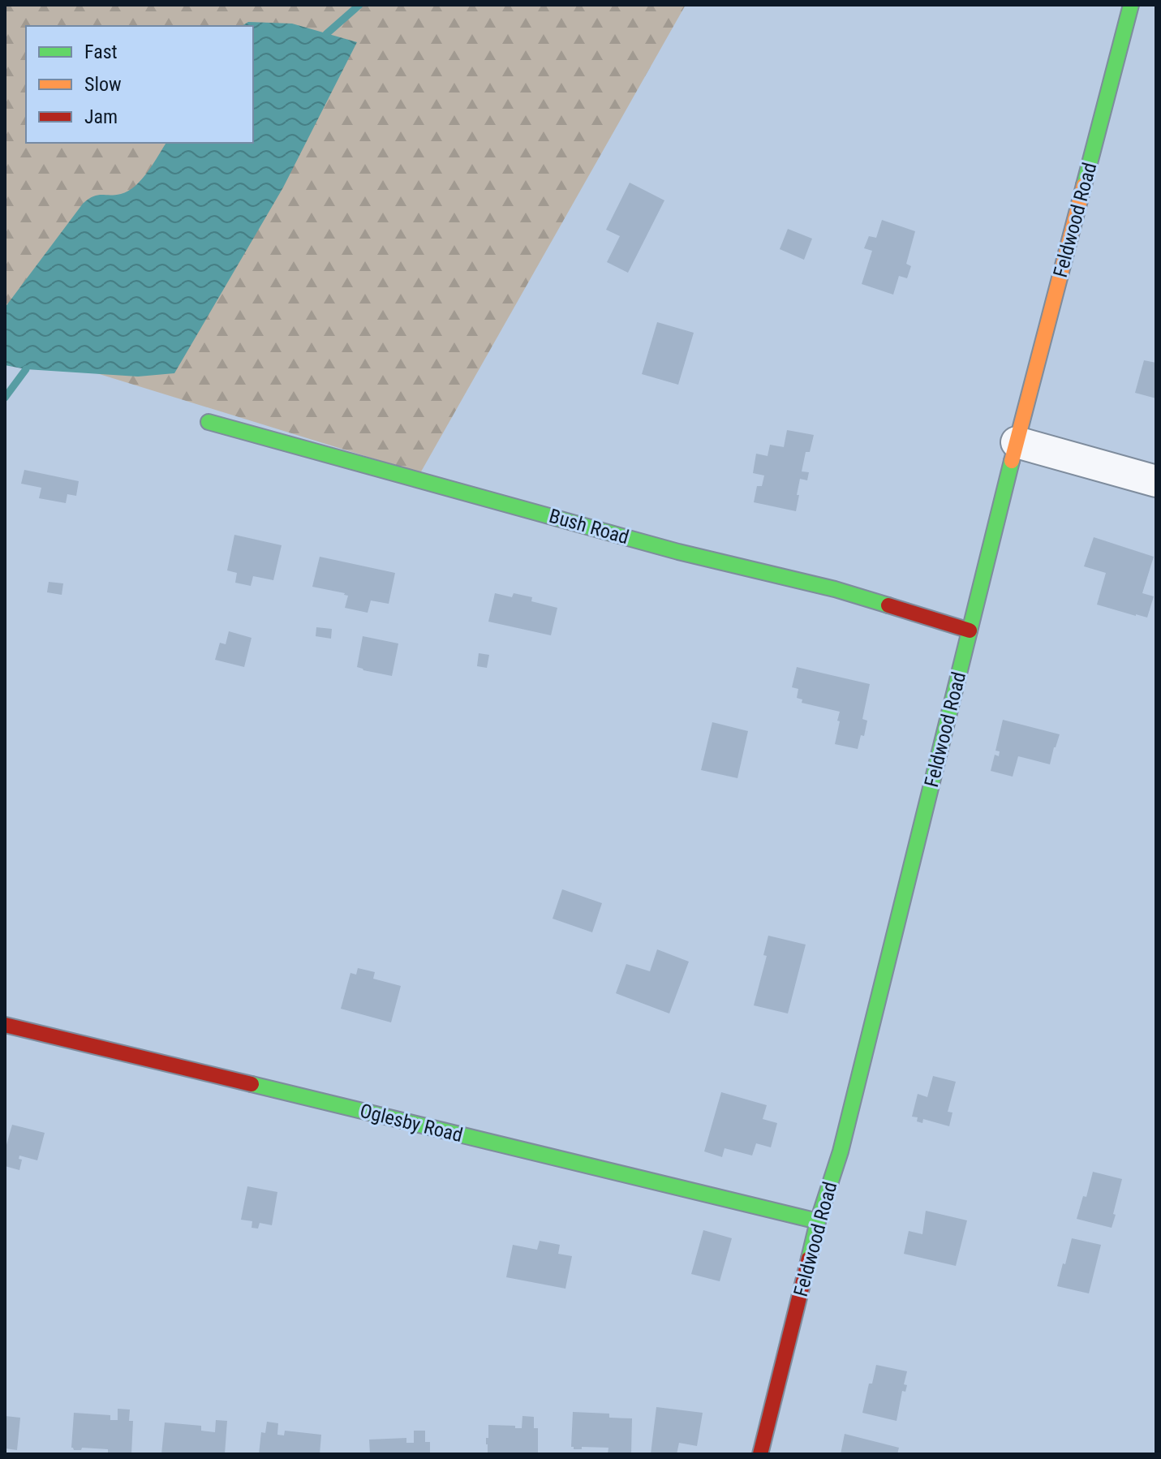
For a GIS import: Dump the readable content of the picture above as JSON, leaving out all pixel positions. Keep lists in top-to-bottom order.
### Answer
{
  "streets": {
    "street": ["Feldwood Road", "Bush Road", "Oglesby Road"]
  },
  "crossings": [
    ["Feldwood Road", "Bush Road"],
    ["Feldwood Road", "Oglesby Road"]
  ],
  "legend": ["Fast", "Slow", "Jam"]
}
